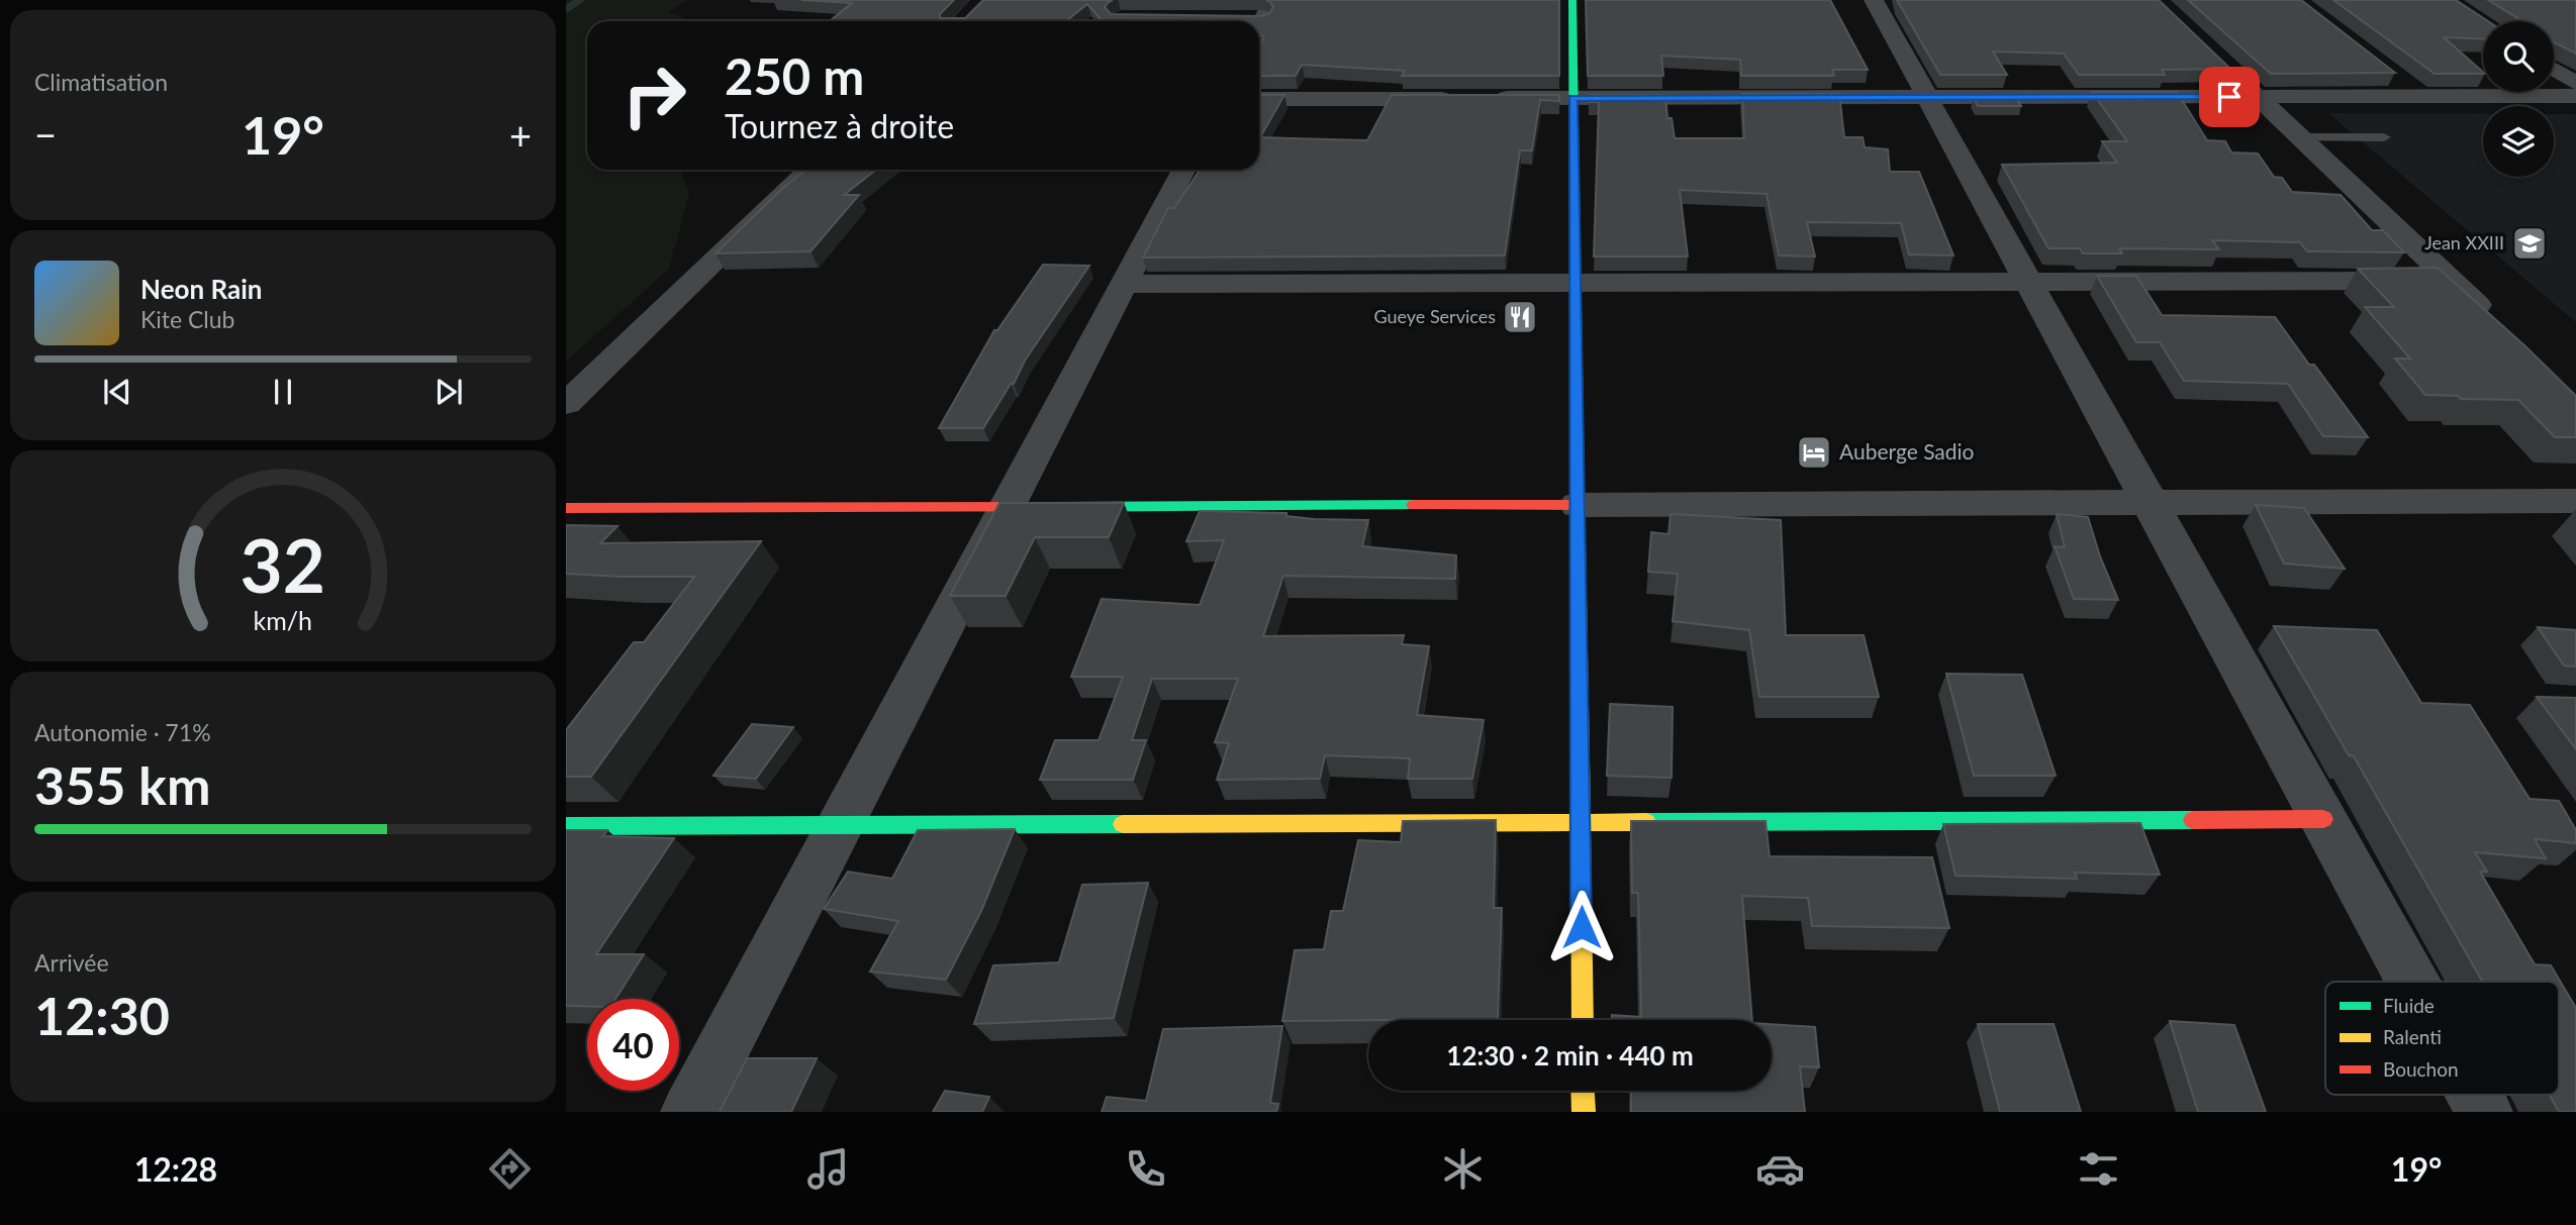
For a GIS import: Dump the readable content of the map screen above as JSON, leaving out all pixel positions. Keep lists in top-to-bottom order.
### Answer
{
  "places": {
    "school or university": ["Jean XXIII"],
    "restaurant": ["Gueye Services"],
    "hotel": ["Auberge Sadio"]
  },
  "legend": ["Fluide", "Ralenti", "Bouchon"],
  "page": {
    "tile": [
      "Climatisation",
      ["Autonomie · 71%", "355 km"],
      ["Arrivée", "12:30"]
    ],
    "turn": ["250 m", "Tournez à droite"],
    "heat": ["−", "19°", "+"],
    "song": ["Neon Rain", "Kite Club"],
    "limit": "40",
    "trip": "12:30 · 2 min · 440 m",
    "tabs": ["12:28", "19°"],
    "gauge": ["32", "km/h"]
  }
}
